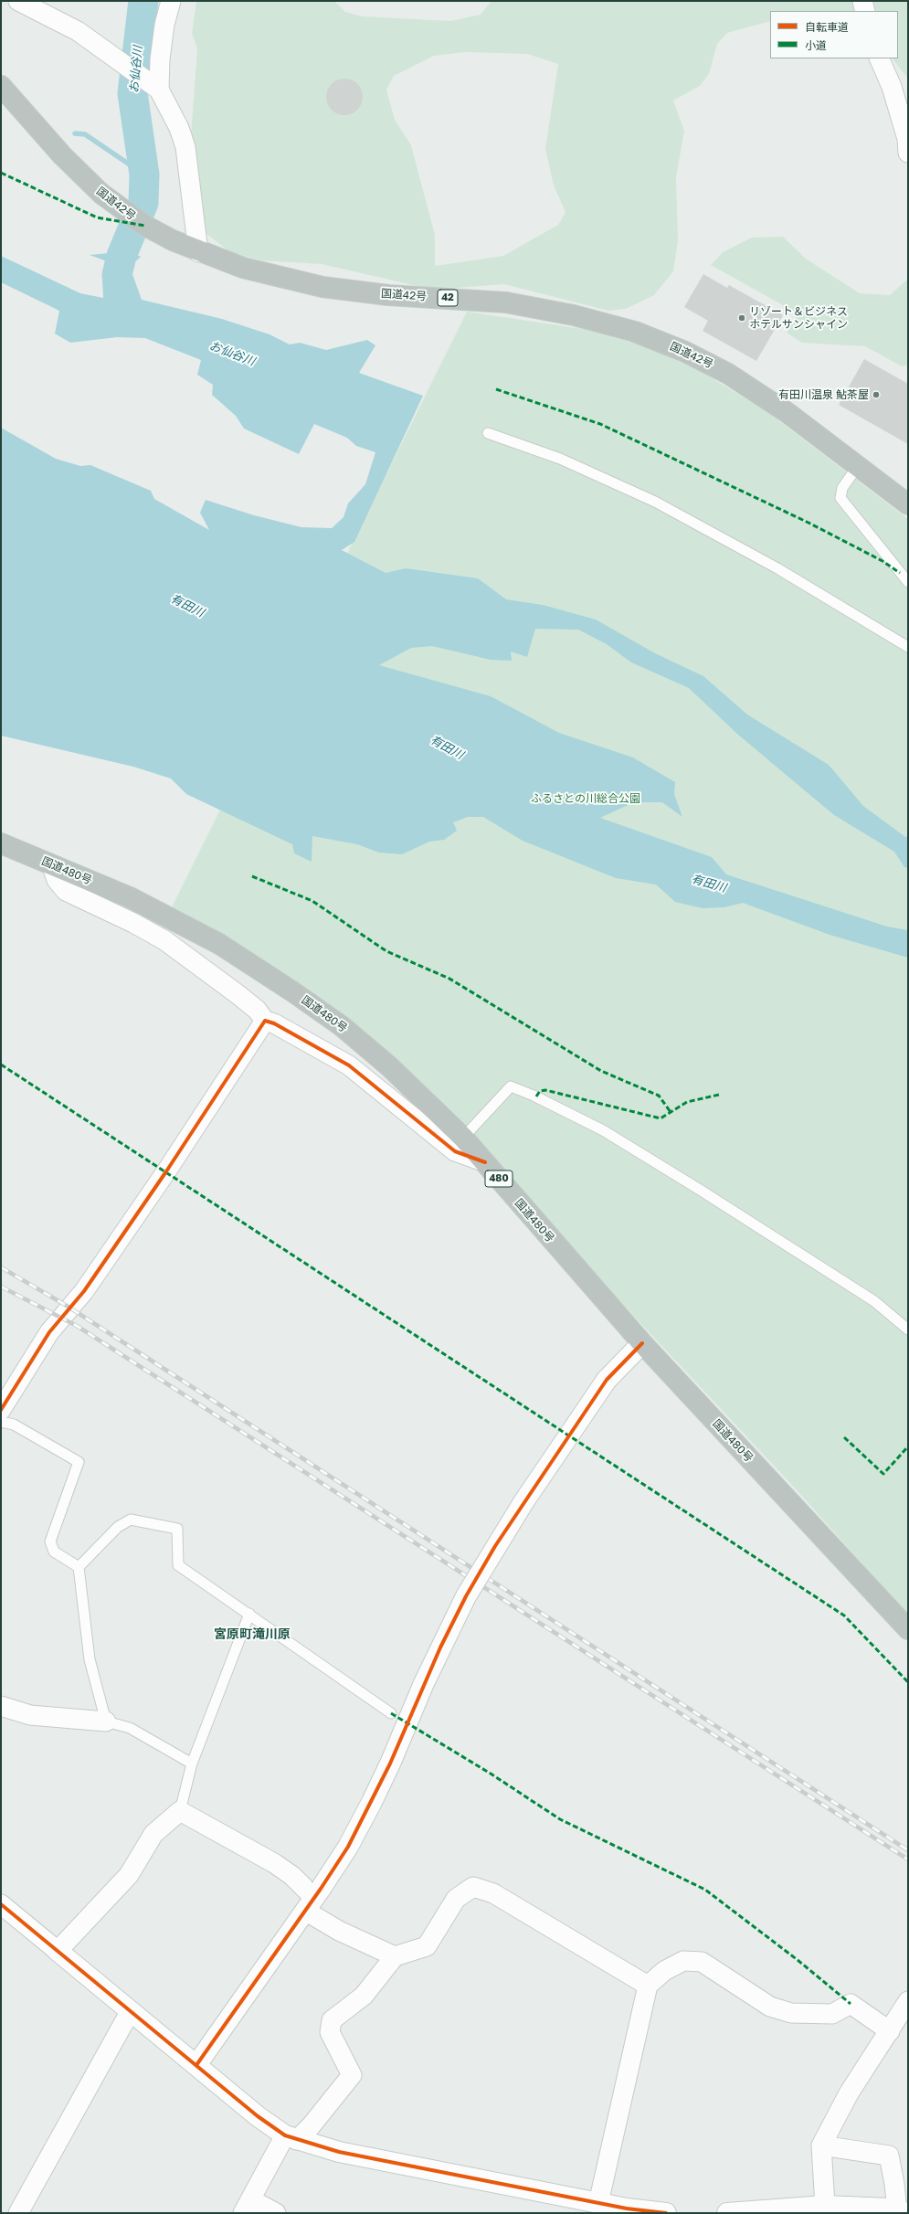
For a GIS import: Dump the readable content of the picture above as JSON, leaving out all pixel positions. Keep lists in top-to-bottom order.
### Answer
{
  "streets": {
    "highway": [
      "国道42号",
      "42",
      "国道480号",
      "480"
    ]
  },
  "districts": ["宮原町滝川原"],
  "water": ["お仙谷川", "有田川"],
  "parks": ["ふるさとの川総合公園"],
  "places": ["リゾート＆ビジネス ホテルサンシャイン", "有田川温泉 鮎茶屋"],
  "legend": ["自転車道", "小道"]
}
